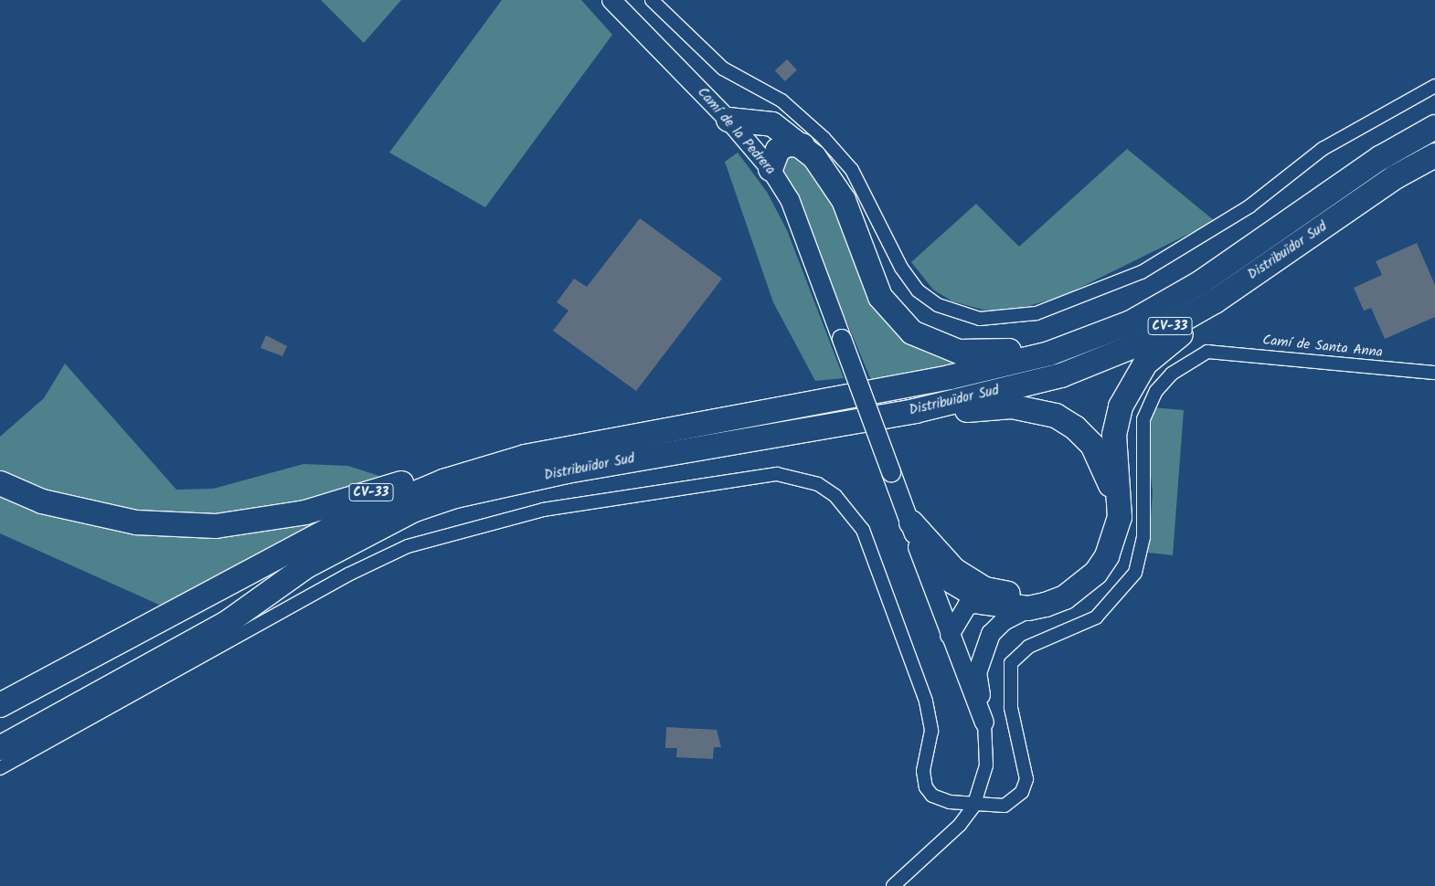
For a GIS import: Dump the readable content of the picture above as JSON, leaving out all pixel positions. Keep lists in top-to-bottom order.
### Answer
{
  "streets": {
    "highway": ["Distribuïdor Sud", "CV-33"],
    "street": ["Camí de la Pedrera", "Camí de Santa Anna"]
  },
  "crossings": [
    ["Distribuïdor Sud", "CV-33"]
  ]
}
